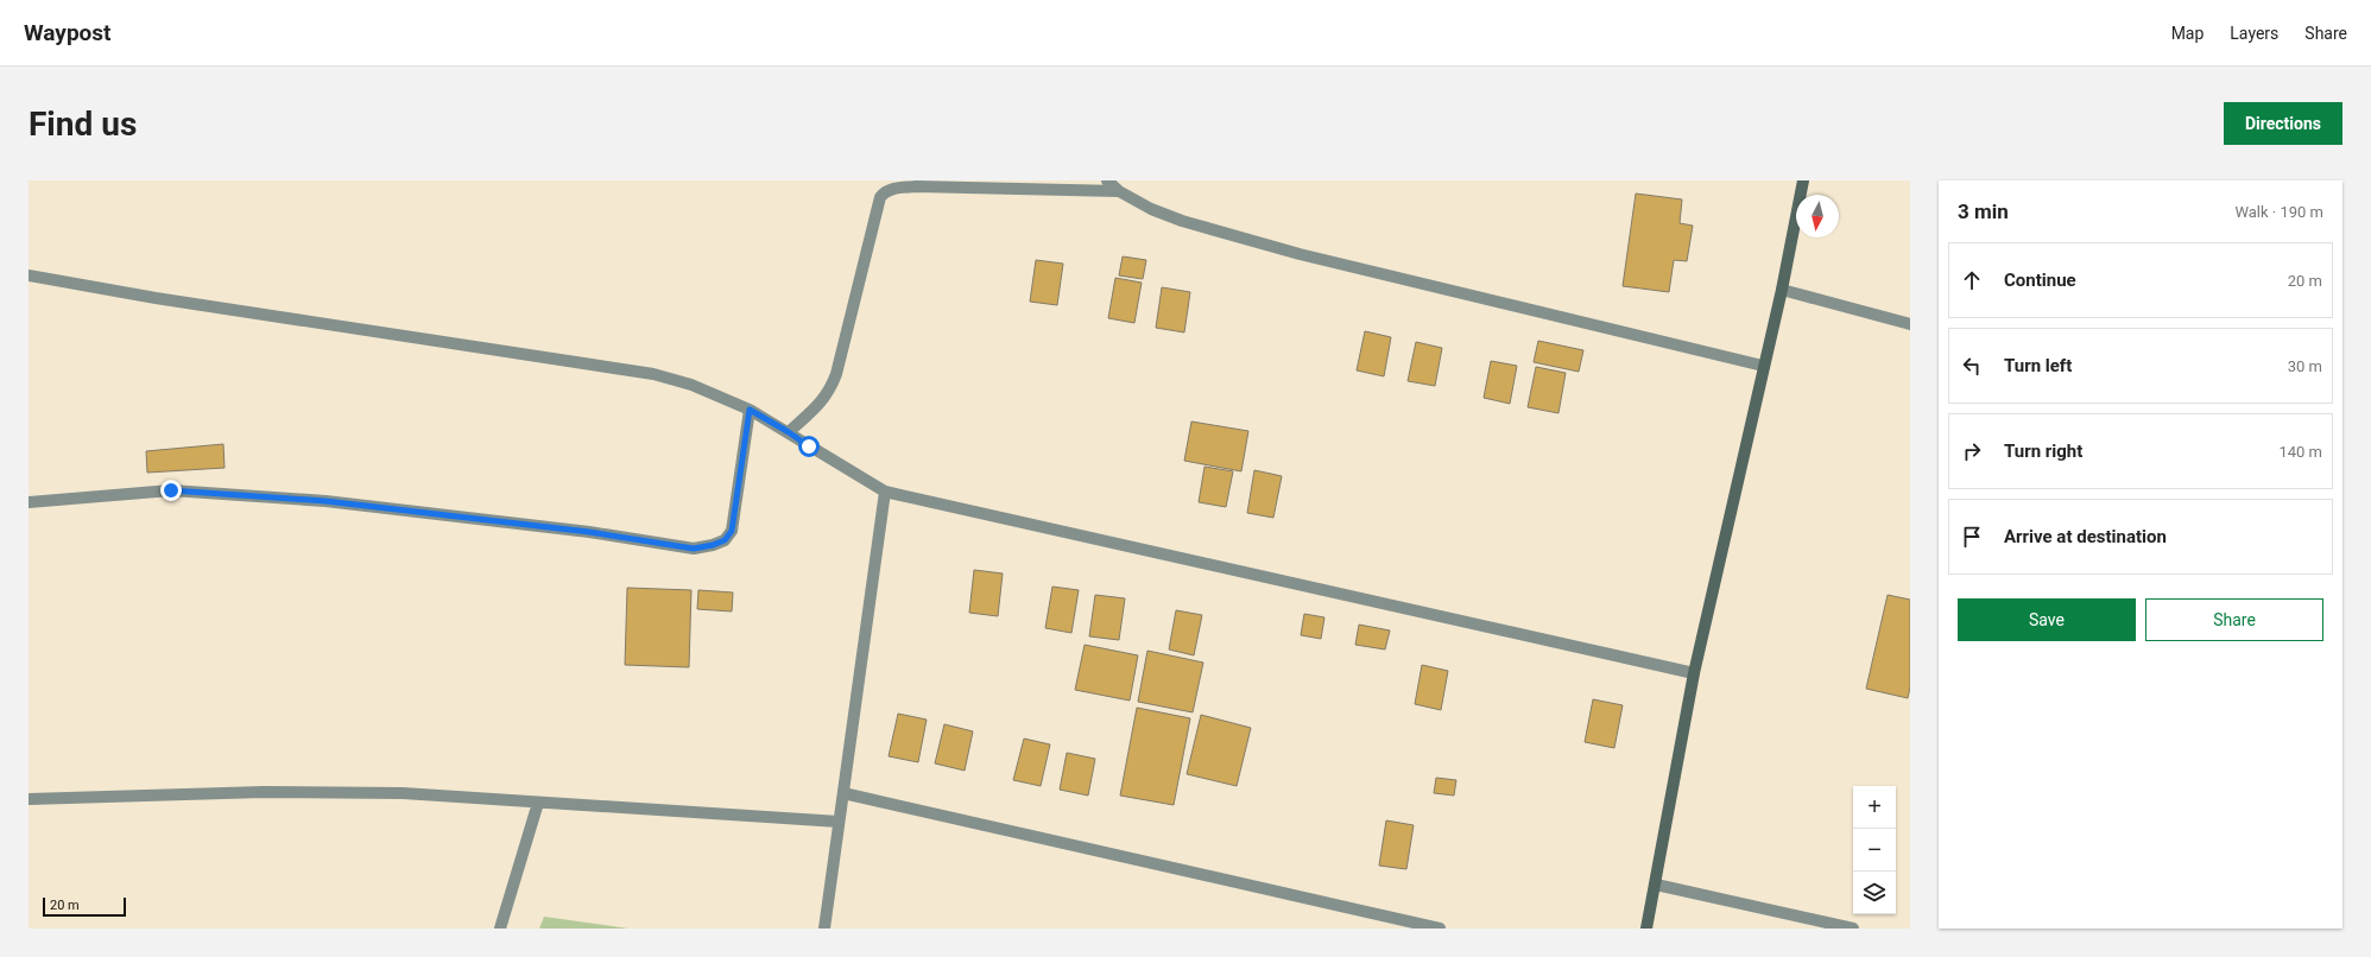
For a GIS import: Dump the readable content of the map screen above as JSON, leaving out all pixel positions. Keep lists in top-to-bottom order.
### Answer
{
  "scale_bar": "20 m",
  "north": "bottom",
  "page": {
    "header": "Waypost",
    "nav": ["Map", "Layers", "Share"],
    "buttons": [
      "Directions",
      ["Save", "Share"]
    ],
    "title": "Find us",
    "heading": ["3 min", "Walk · 190 m"],
    "list": [
      ["Continue", "20 m"],
      ["Turn left", "30 m"],
      ["Turn right", "140 m"],
      "Arrive at destination"
    ],
    "map_buttons": ["+", "−"],
    "scale": "20 m"
  }
}
